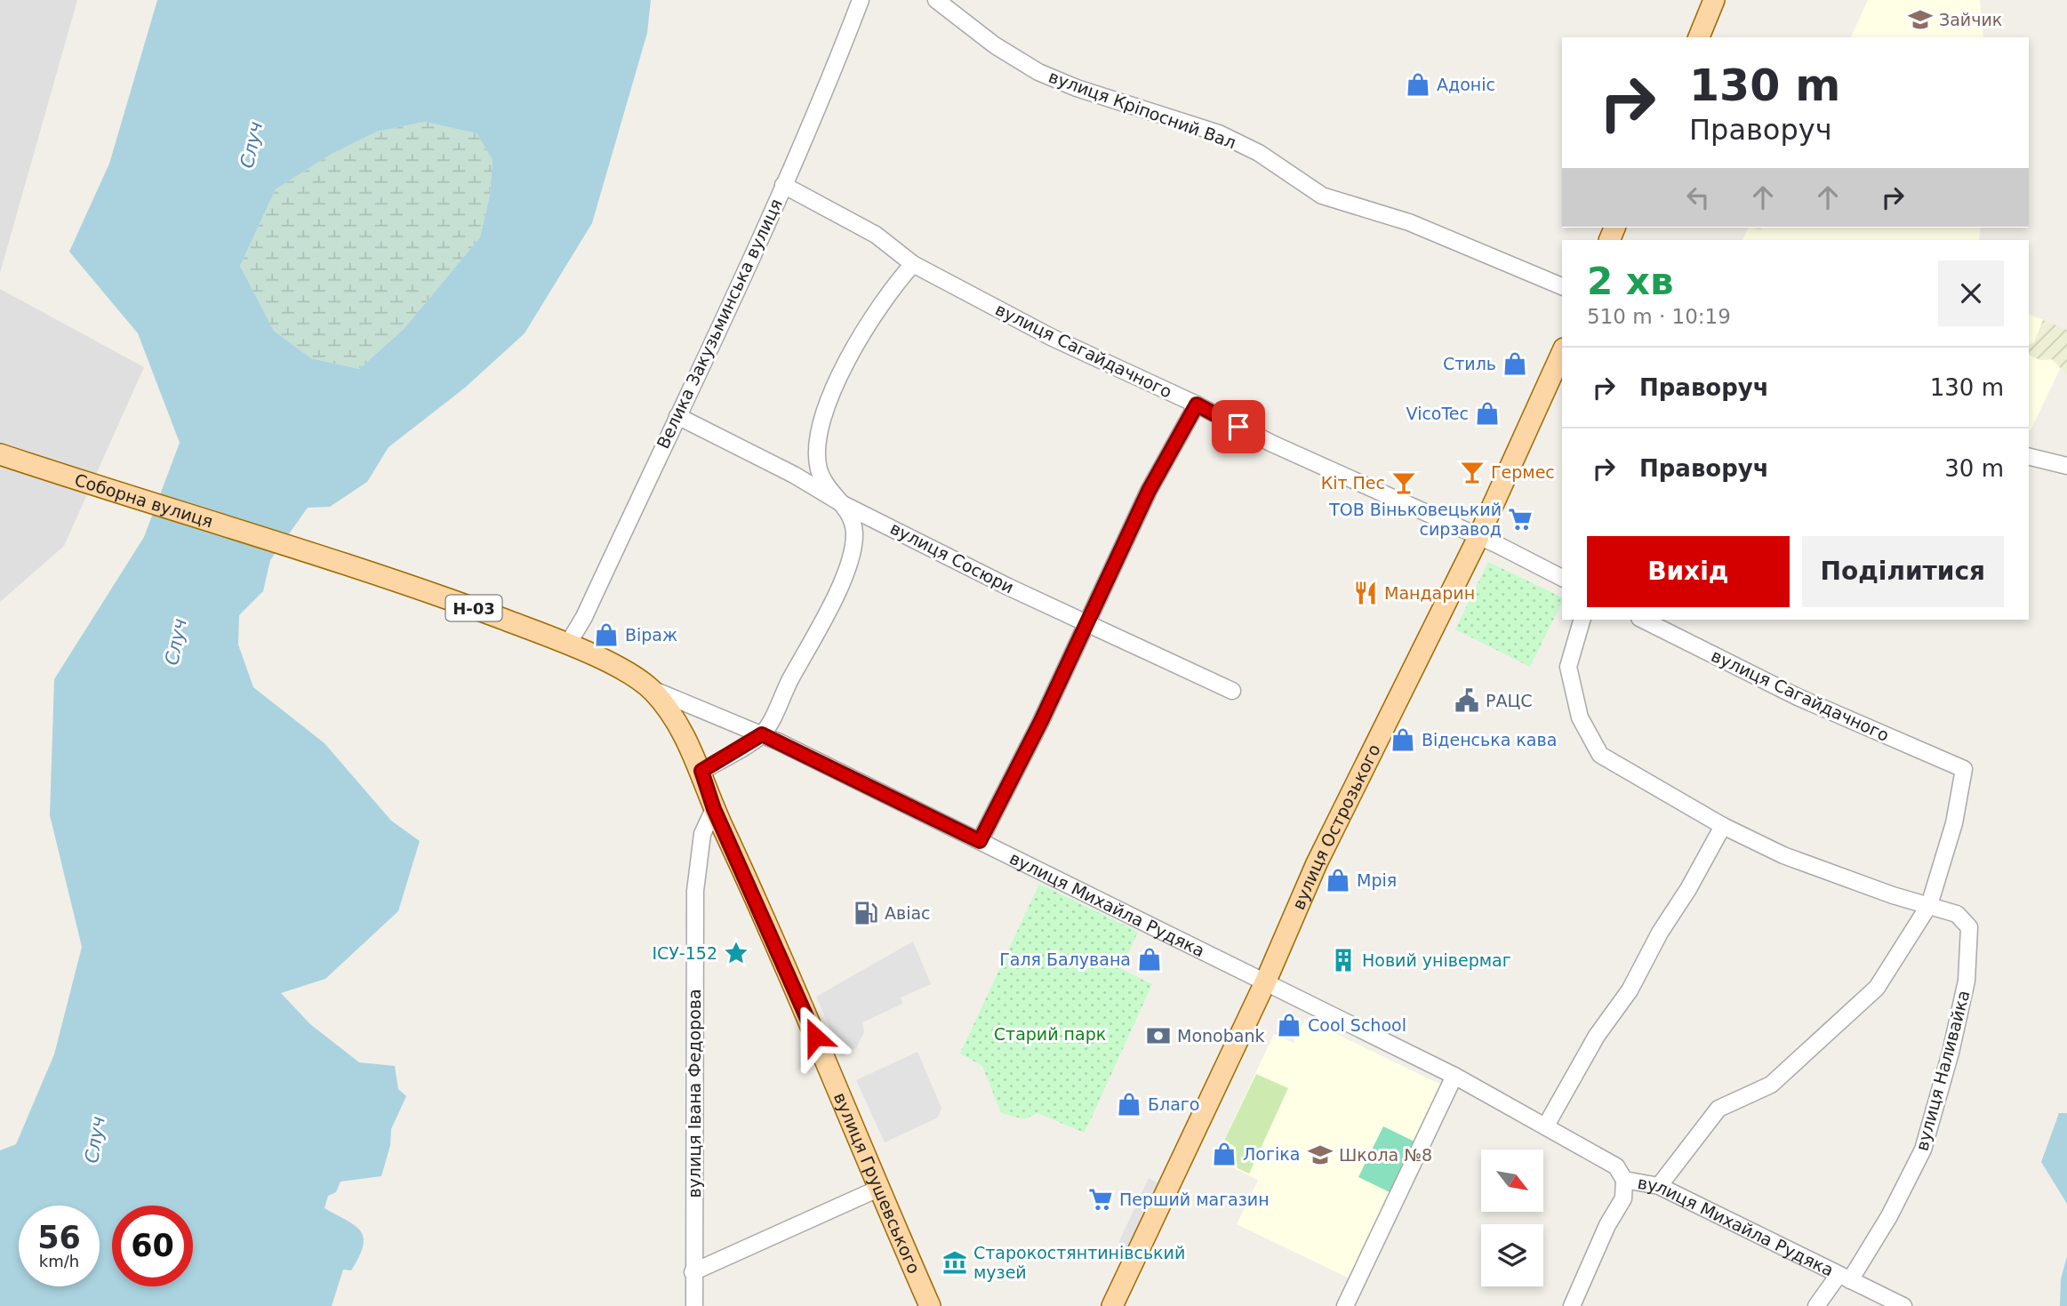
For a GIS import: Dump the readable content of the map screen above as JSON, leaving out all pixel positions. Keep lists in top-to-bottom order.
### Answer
{
  "streets": {
    "main road": [
      "Соборна вулиця",
      "Н-03",
      "вулиця Острозького",
      "вулиця Михайла Рудяка",
      "вулиця Грушевського"
    ],
    "street": [
      "вулиця Кріпосний Вал",
      "Велика Закузьминська вулиця",
      "вулиця Сагайдачного",
      "вулиця Сосюри",
      "вулиця Наливайка",
      "вулиця Івана Федорова"
    ]
  },
  "crossings": [
    ["Велика Закузьминська вулиця", "вулиця Сагайдачного"],
    ["Велика Закузьминська вулиця", "вулиця Сосюри"],
    ["Велика Закузьминська вулиця", "вулиця Михайла Рудяка"],
    ["вулиця Сагайдачного", "вулиця Острозького"],
    ["вулиця Сагайдачного", "вулиця Наливайка"],
    ["Соборна вулиця", "вулиця Михайла Рудяка"],
    ["вулиця Острозького", "вулиця Михайла Рудяка"],
    ["вулиця Михайла Рудяка", "вулиця Наливайка"],
    ["вулиця Михайла Рудяка", "вулиця Грушевського"],
    ["вулиця Івана Федорова", "вулиця Грушевського"]
  ],
  "water": ["Случ"],
  "parks": ["Старий парк"],
  "places": {
    "school or university": ["Зайчик", "Школа №8"],
    "shop": [
      "Адоніс",
      "Стиль",
      "VicoTec",
      "Віраж",
      "Віденська кава",
      "Мрія",
      "Галя Балувана",
      "Cool School",
      "Благо",
      "Логіка"
    ],
    "bar": ["Гермес", "Кіт Пес"],
    "supermarket": ["ТОВ Віньковецький сирзавод", "Перший магазин"],
    "restaurant": ["Мандарин"],
    "public building": ["РАЦС"],
    "fuel station": ["Авіас"],
    "place": ["ІСУ-152"],
    "building": ["Новий універмаг"],
    "bank": ["Monobank"],
    "museum": ["Старокостянтинівський музей"]
  },
  "north": "bottom right",
  "page": {
    "turn": ["130 m", "Праворуч"],
    "heading": ["2 хв", "510 m · 10:19"],
    "list": [
      {
        "name": "Праворуч",
        "value": "130 m"
      },
      {
        "name": "Праворуч",
        "value": "30 m"
      }
    ],
    "buttons": ["Вихід", "Поділитися"],
    "speed": "56 km/h",
    "limit": "60"
  }
}
